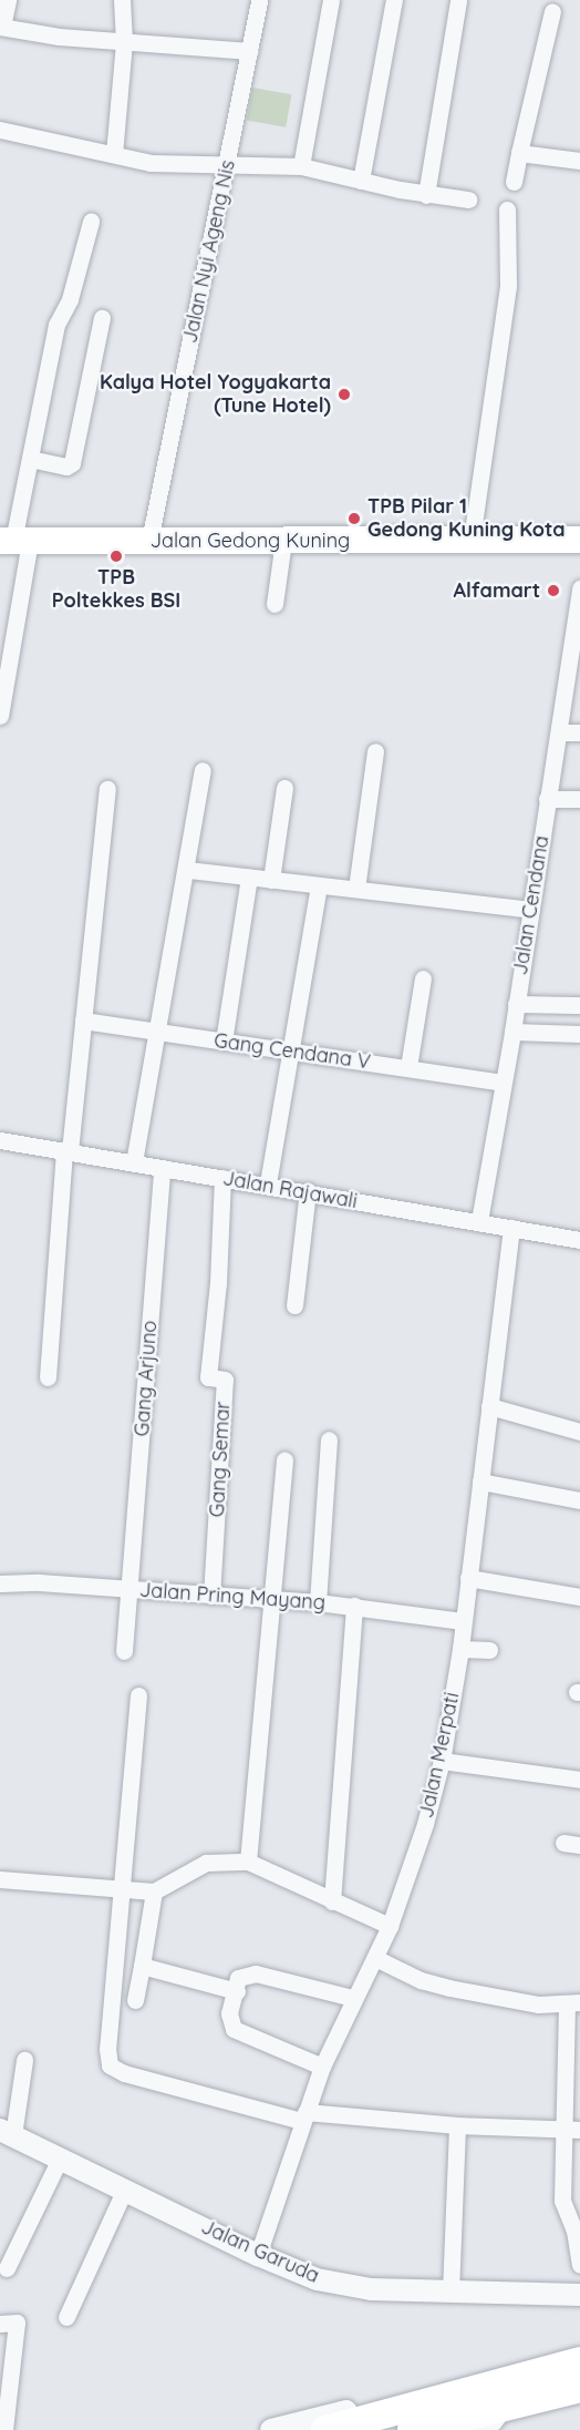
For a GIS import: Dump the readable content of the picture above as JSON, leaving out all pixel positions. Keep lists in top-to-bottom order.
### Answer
{
  "streets": {
    "main road": ["Jalan Gedong Kuning"],
    "street": [
      "Jalan Nyi Ageng Nis",
      "Jalan Cendana",
      "Gang Cendana V",
      "Jalan Rajawali",
      "Gang Arjuno",
      "Gang Semar",
      "Jalan Pring Mayang",
      "Jalan Merpati",
      "Jalan Garuda"
    ]
  },
  "crossings": [
    ["Jalan Nyi Ageng Nis", "Jalan Gedong Kuning"],
    ["Jalan Cendana", "Gang Cendana V"],
    ["Jalan Cendana", "Jalan Rajawali"],
    ["Jalan Rajawali", "Gang Arjuno"],
    ["Jalan Rajawali", "Gang Semar"],
    ["Jalan Rajawali", "Jalan Merpati"],
    ["Gang Arjuno", "Jalan Pring Mayang"],
    ["Gang Semar", "Jalan Pring Mayang"],
    ["Jalan Pring Mayang", "Jalan Merpati"],
    ["Jalan Merpati", "Jalan Garuda"]
  ],
  "places": [
    "Kalya Hotel Yogyakarta (Tune Hotel)",
    "TPB Pilar 1 Gedong Kuning Kota",
    "TPB Poltekkes BSI",
    "Alfamart"
  ]
}
